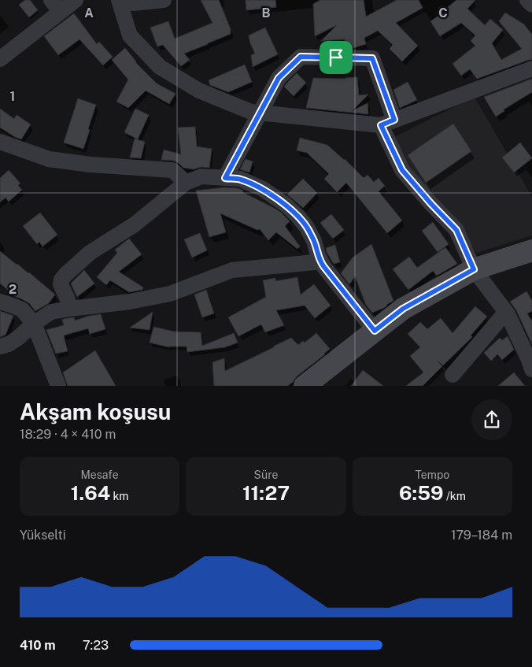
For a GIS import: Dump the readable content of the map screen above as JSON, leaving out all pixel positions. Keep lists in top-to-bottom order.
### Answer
{
  "page": {
    "heading": ["Akşam koşusu", "18:29 · 4 × 410 m"],
    "stats": [
      ["Mesafe", "1.64 km"],
      ["Süre", "11:27"],
      ["Tempo", "6:59 /km"]
    ],
    "chart": ["Yükselti", "179–184 m"],
    "list": [
      {
        "name": "410 m",
        "note": "7:23"
      }
    ]
  },
  "grid": {
    "columns": ["A", "B", "C"],
    "rows": ["1", "2"]
  }
}
